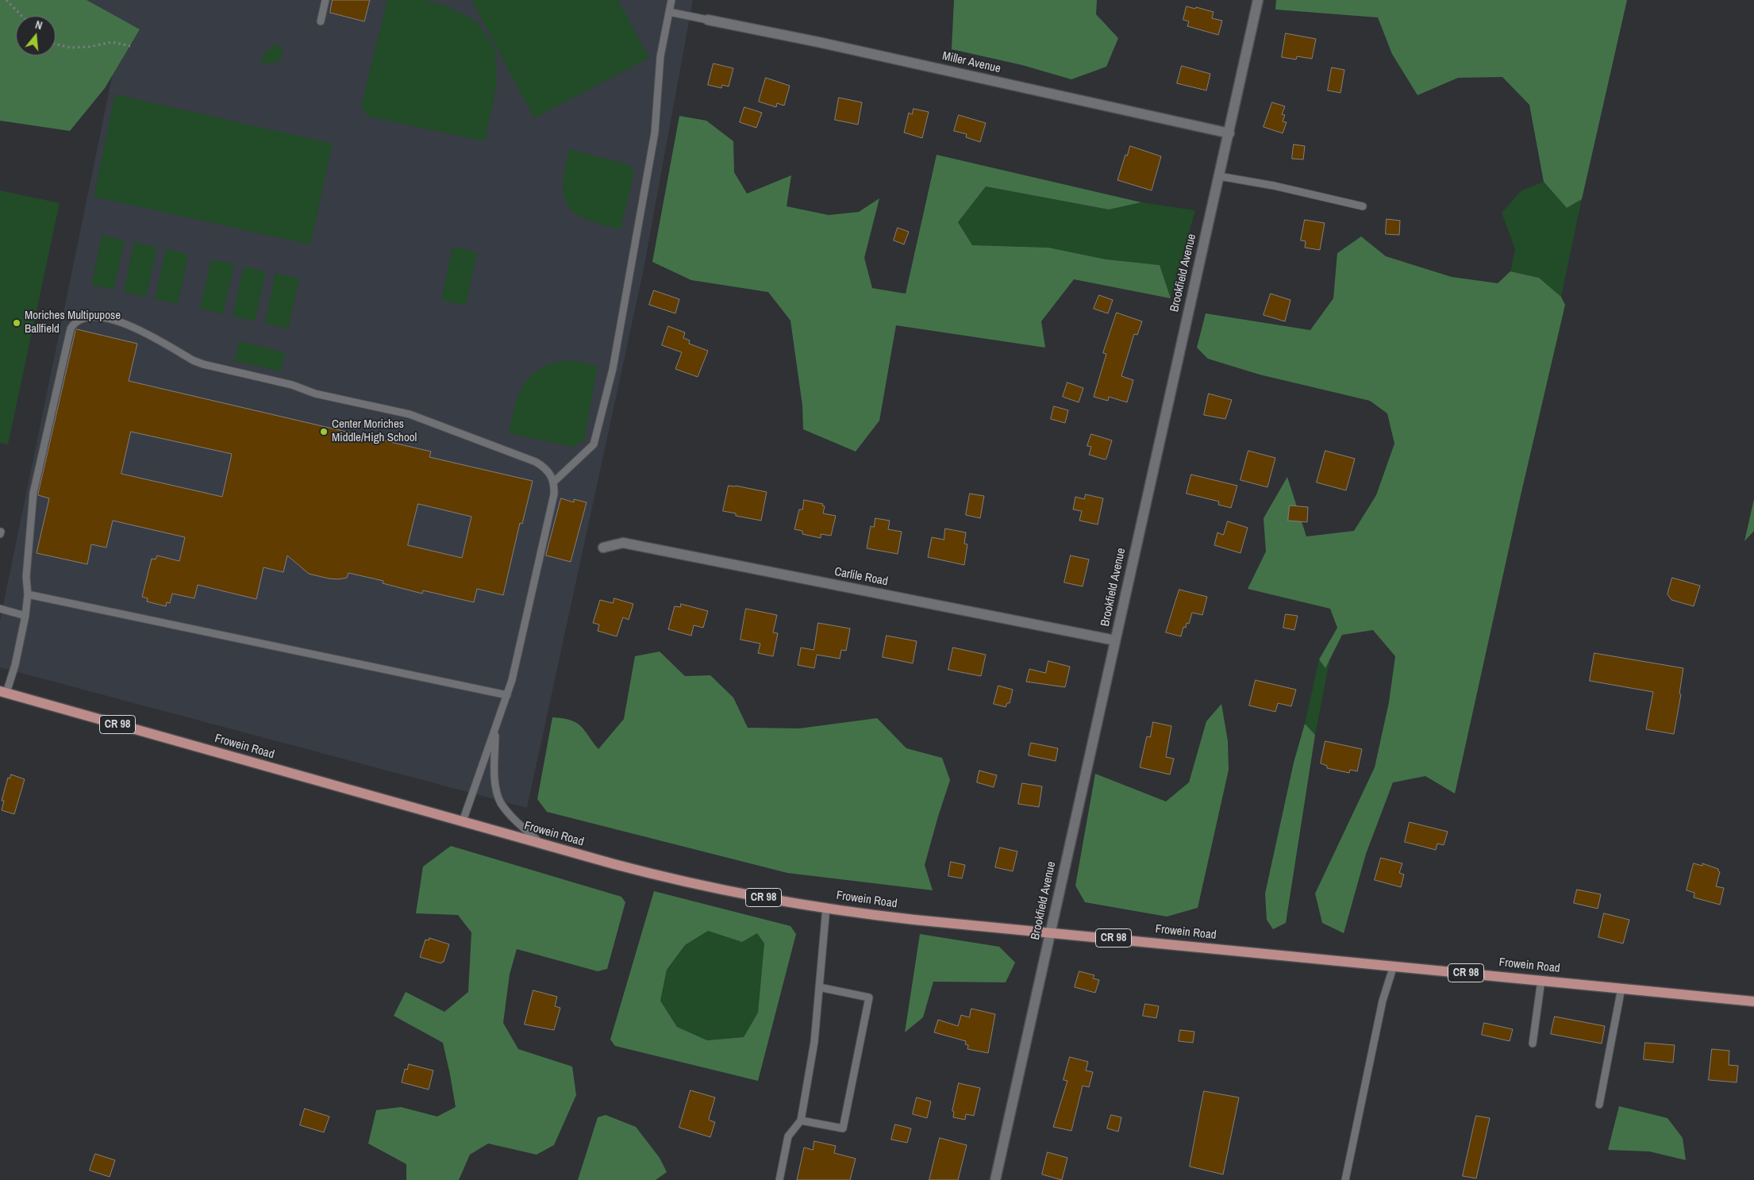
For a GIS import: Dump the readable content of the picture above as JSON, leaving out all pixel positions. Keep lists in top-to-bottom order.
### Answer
{
  "streets": {
    "main road": [
      "Miller Avenue",
      "Brookfield Avenue",
      "Carlile Road",
      "CR 98",
      "Frowein Road"
    ]
  },
  "crossings": [
    ["Miller Avenue", "Brookfield Avenue"],
    ["Brookfield Avenue", "Carlile Road"],
    ["Brookfield Avenue", "Frowein Road"]
  ],
  "places": ["Moriches Multipupose Ballfield", "Center Moriches Middle/High School"],
  "north": "top"
}
